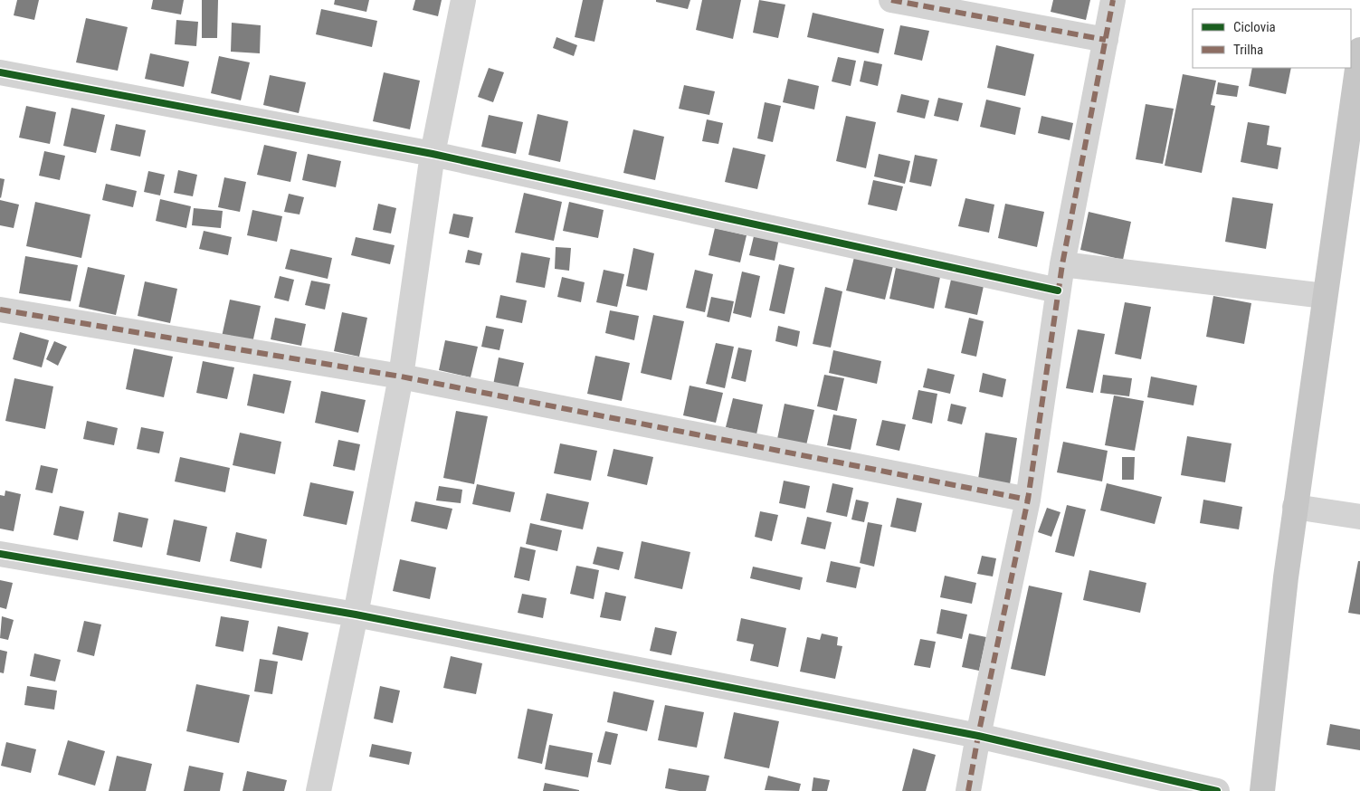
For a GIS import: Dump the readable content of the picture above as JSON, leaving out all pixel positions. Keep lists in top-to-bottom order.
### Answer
{
  "legend": ["Ciclovia", "Trilha"]
}
